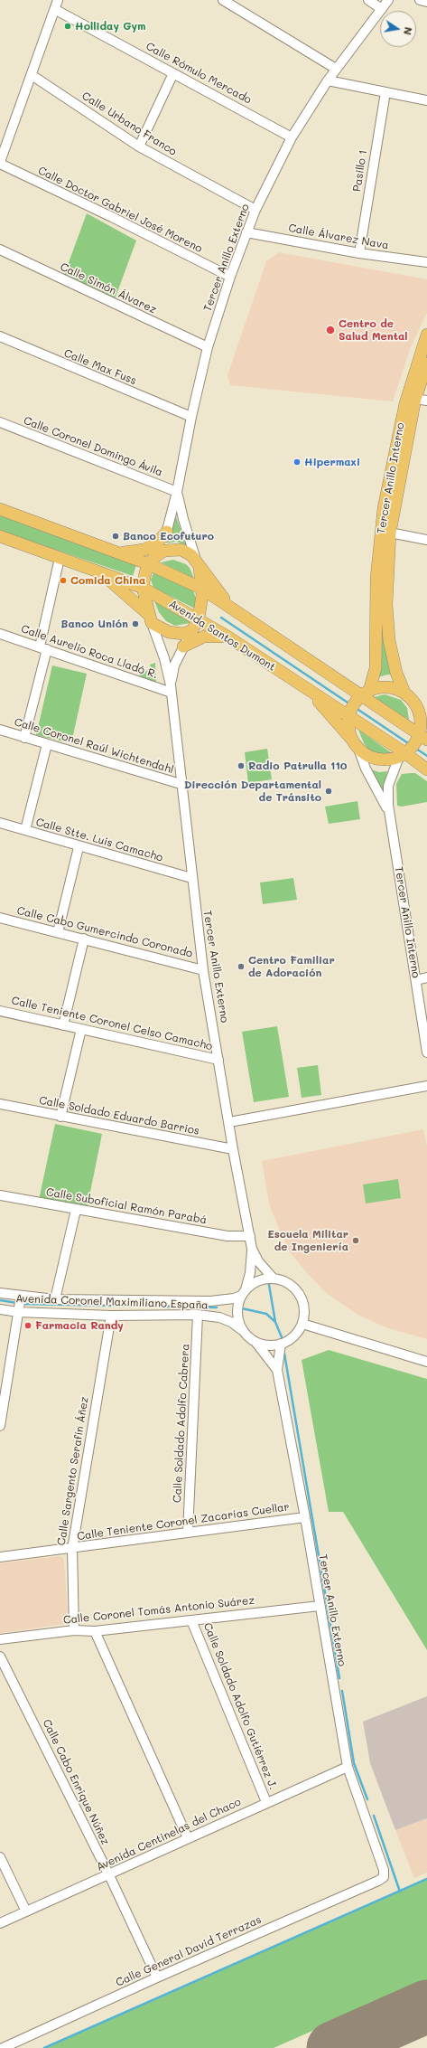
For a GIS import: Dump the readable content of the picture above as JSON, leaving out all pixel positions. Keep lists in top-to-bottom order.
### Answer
{
  "streets": {
    "main road": ["Tercer Anillo Interno", "Avenida Santos Dumont"],
    "street": [
      "Calle Rómulo Mercado",
      "Calle Urbano Franco",
      "Pasillo 1",
      "Calle Doctor Gabriel José Moreno",
      "Calle Álvarez Nava",
      "Tercer Anillo Externo",
      "Calle Simón Álvarez",
      "Calle Max Fuss",
      "Calle Coronel Domingo Ávila",
      "Calle Aurelio Roca Lladó R.",
      "Calle Coronel Raúl Wichtendahl",
      "Calle Stte. Luis Camacho",
      "Calle Cabo Gumercindo Coronado",
      "Calle Teniente Coronel Celso Camacho",
      "Calle Soldado Eduardo Barrios",
      "Calle Suboficial Ramón Parabá",
      "Avenida Coronel Maximiliano España",
      "Calle Soldado Adolfo Cabrera",
      "Calle Sargento Serafín Áñez",
      "Calle Teniente Coronel Zacarías Cuellar",
      "Calle Coronel Tomás Antonio Suárez",
      "Calle Soldado Adolfo Gutiérrez J.",
      "Calle Cabo Enrique Núñez",
      "Avenida Centinelas del Chaco",
      "Calle General David Terrazas"
    ]
  },
  "crossings": [
    ["Calle Rómulo Mercado", "Tercer Anillo Externo"],
    ["Calle Urbano Franco", "Tercer Anillo Externo"],
    ["Pasillo 1", "Calle Álvarez Nava"],
    ["Calle Doctor Gabriel José Moreno", "Tercer Anillo Externo"],
    ["Calle Álvarez Nava", "Tercer Anillo Externo"],
    ["Tercer Anillo Externo", "Calle Simón Álvarez"],
    ["Tercer Anillo Externo", "Calle Max Fuss"],
    ["Tercer Anillo Externo", "Calle Coronel Domingo Ávila"],
    ["Tercer Anillo Externo", "Calle Aurelio Roca Lladó R."],
    ["Tercer Anillo Externo", "Calle Coronel Raúl Wichtendahl"],
    ["Tercer Anillo Externo", "Calle Stte. Luis Camacho"],
    ["Tercer Anillo Externo", "Calle Cabo Gumercindo Coronado"],
    ["Tercer Anillo Externo", "Calle Teniente Coronel Celso Camacho"],
    ["Tercer Anillo Externo", "Calle Soldado Eduardo Barrios"],
    ["Tercer Anillo Externo", "Calle Suboficial Ramón Parabá"],
    ["Tercer Anillo Externo", "Avenida Coronel Maximiliano España"],
    ["Tercer Anillo Externo", "Calle Teniente Coronel Zacarías Cuellar"],
    ["Tercer Anillo Externo", "Calle Coronel Tomás Antonio Suárez"],
    ["Tercer Anillo Externo", "Avenida Centinelas del Chaco"],
    ["Tercer Anillo Externo", "Calle General David Terrazas"],
    ["Tercer Anillo Interno", "Avenida Santos Dumont"],
    ["Avenida Coronel Maximiliano España", "Calle Soldado Adolfo Cabrera"],
    ["Avenida Coronel Maximiliano España", "Calle Sargento Serafín Áñez"],
    ["Calle Soldado Adolfo Cabrera", "Calle Teniente Coronel Zacarías Cuellar"],
    ["Calle Sargento Serafín Áñez", "Calle Teniente Coronel Zacarías Cuellar"],
    ["Calle Sargento Serafín Áñez", "Calle Coronel Tomás Antonio Suárez"],
    ["Calle Coronel Tomás Antonio Suárez", "Calle Soldado Adolfo Gutiérrez J."],
    ["Calle Soldado Adolfo Gutiérrez J.", "Avenida Centinelas del Chaco"],
    ["Calle Cabo Enrique Núñez", "Avenida Centinelas del Chaco"],
    ["Calle Cabo Enrique Núñez", "Calle General David Terrazas"]
  ],
  "places": [
    "Holliday Gym",
    "Centro de Salud Mental",
    "Hipermaxi",
    "Banco Ecofuturo",
    "Comida China",
    "Banco Unión",
    "Radio Patrulla 110",
    "Dirección Departamental de Tránsito",
    "Centro Familiar de Adoración",
    "Escuela Militar de Ingeniería",
    "Farmacia Randy"
  ],
  "north": "right"
}
